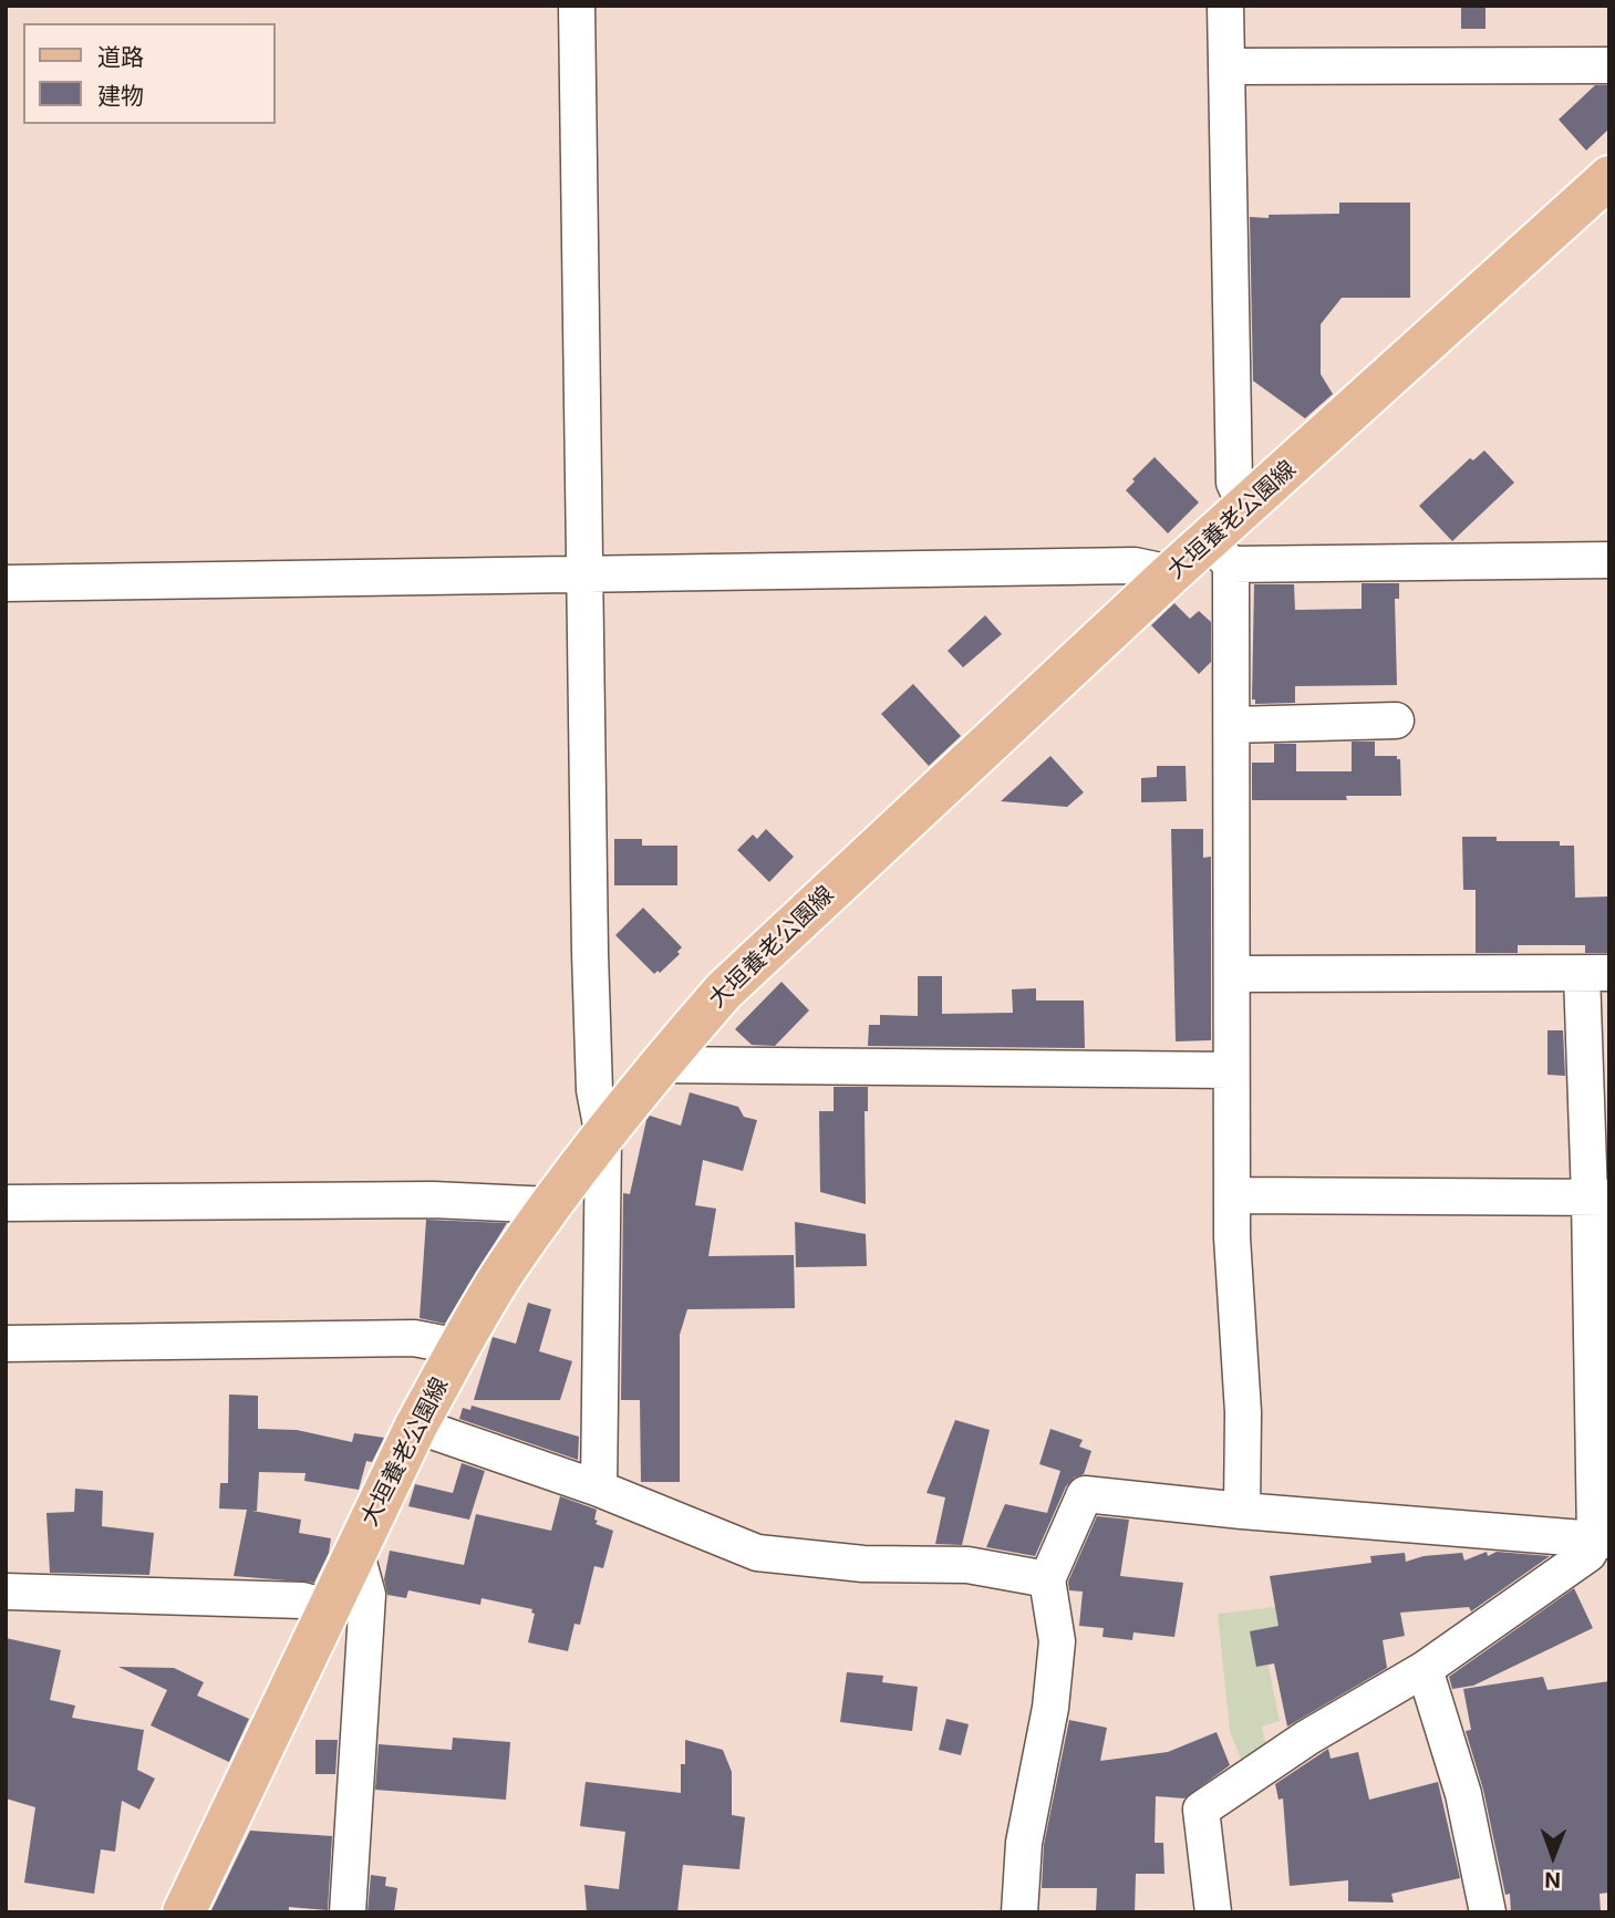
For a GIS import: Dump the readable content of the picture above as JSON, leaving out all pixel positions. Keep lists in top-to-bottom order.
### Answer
{
  "streets": {
    "main road": ["大垣養老公園線"]
  },
  "legend": ["道路", "建物"],
  "north": "bottom"
}
